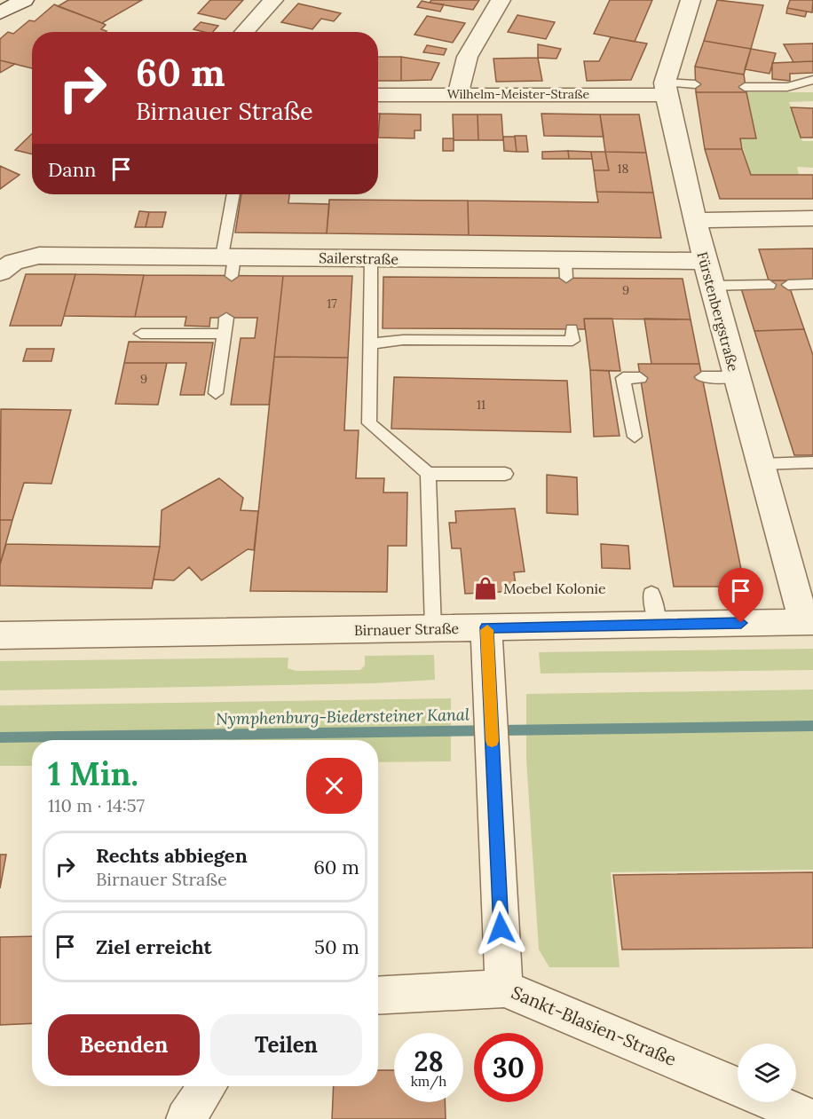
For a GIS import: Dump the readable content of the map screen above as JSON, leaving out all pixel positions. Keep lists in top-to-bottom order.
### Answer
{
  "streets": {
    "street": [
      "Wilhelm-Meister-Straße",
      "Sailerstraße",
      "Fürstenbergstraße",
      "Birnauer Straße",
      "Sankt-Blasien-Straße"
    ]
  },
  "crossings": [
    ["Wilhelm-Meister-Straße", "Fürstenbergstraße"],
    ["Sailerstraße", "Fürstenbergstraße"],
    ["Fürstenbergstraße", "Birnauer Straße"]
  ],
  "water": ["Nymphenburg-Biedersteiner Kanal"],
  "places": {
    "shop": ["Moebel Kolonie"]
  },
  "house_numbers": [
    "18",
    "9",
    "17",
    "9",
    "11"
  ],
  "page": {
    "turn": ["60 m", "Birnauer Straße"],
    "then": "Dann",
    "heading": ["1 Min.", "110 m · 14:57"],
    "list": [
      {
        "name": "Rechts abbiegen",
        "note": "Birnauer Straße",
        "value": "60 m"
      },
      {
        "name": "Ziel erreicht",
        "value": "50 m"
      }
    ],
    "buttons": ["Beenden", "Teilen"],
    "speed": "28 km/h",
    "limit": "30"
  }
}
